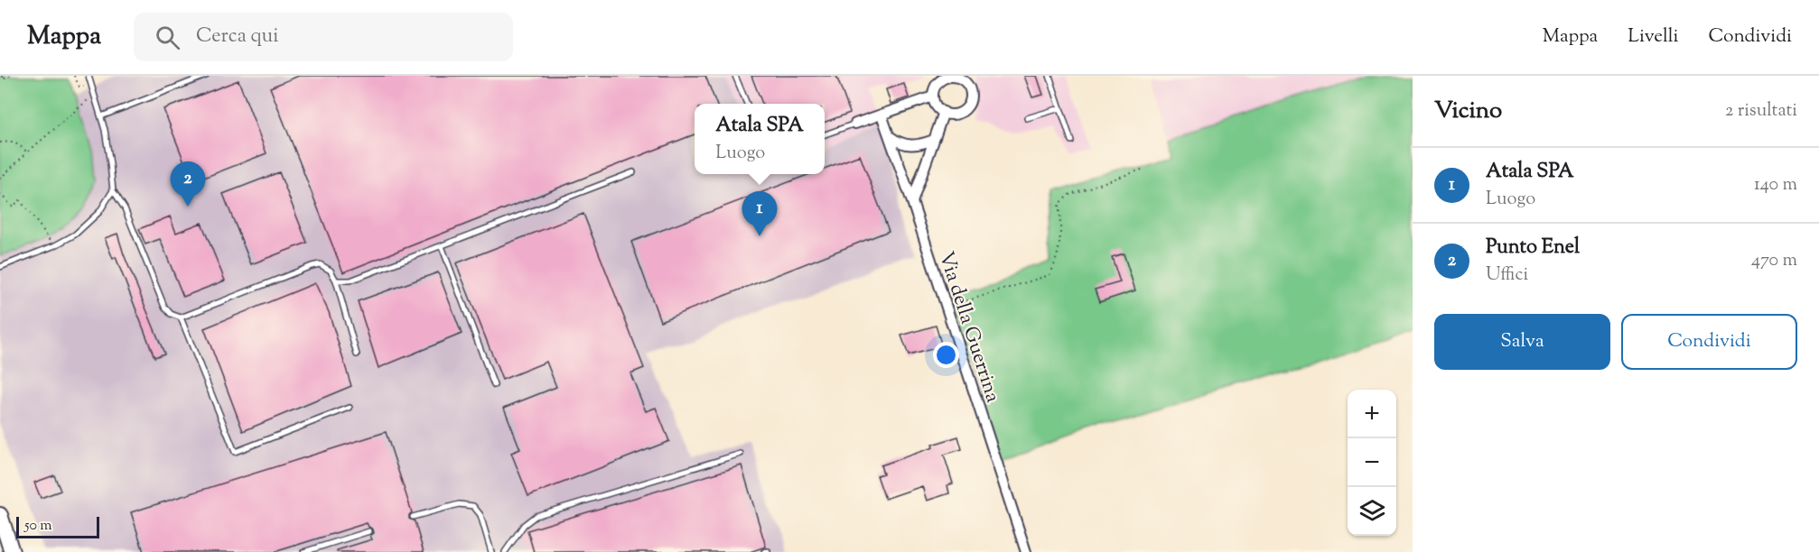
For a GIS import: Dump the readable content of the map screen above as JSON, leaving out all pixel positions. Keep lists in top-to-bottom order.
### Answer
{
  "streets": {
    "street": ["Via della Guerrina"]
  },
  "scale_bar": "50 m",
  "page": {
    "header": "Mappa",
    "search": "Cerca qui",
    "nav": ["Mappa", "Livelli", "Condividi"],
    "heading": ["Vicino", "2 risultati"],
    "popup": ["Atala SPA", "Luogo"],
    "list": [
      {
        "mark": "1",
        "name": "Atala SPA",
        "note": "Luogo",
        "value": "140 m"
      },
      {
        "mark": "2",
        "name": "Punto Enel",
        "note": "Uffici",
        "value": "470 m"
      }
    ],
    "pins": ["2", "1"],
    "buttons": ["Salva", "Condividi"],
    "map_buttons": ["+", "−"],
    "scale": "50 m"
  }
}
